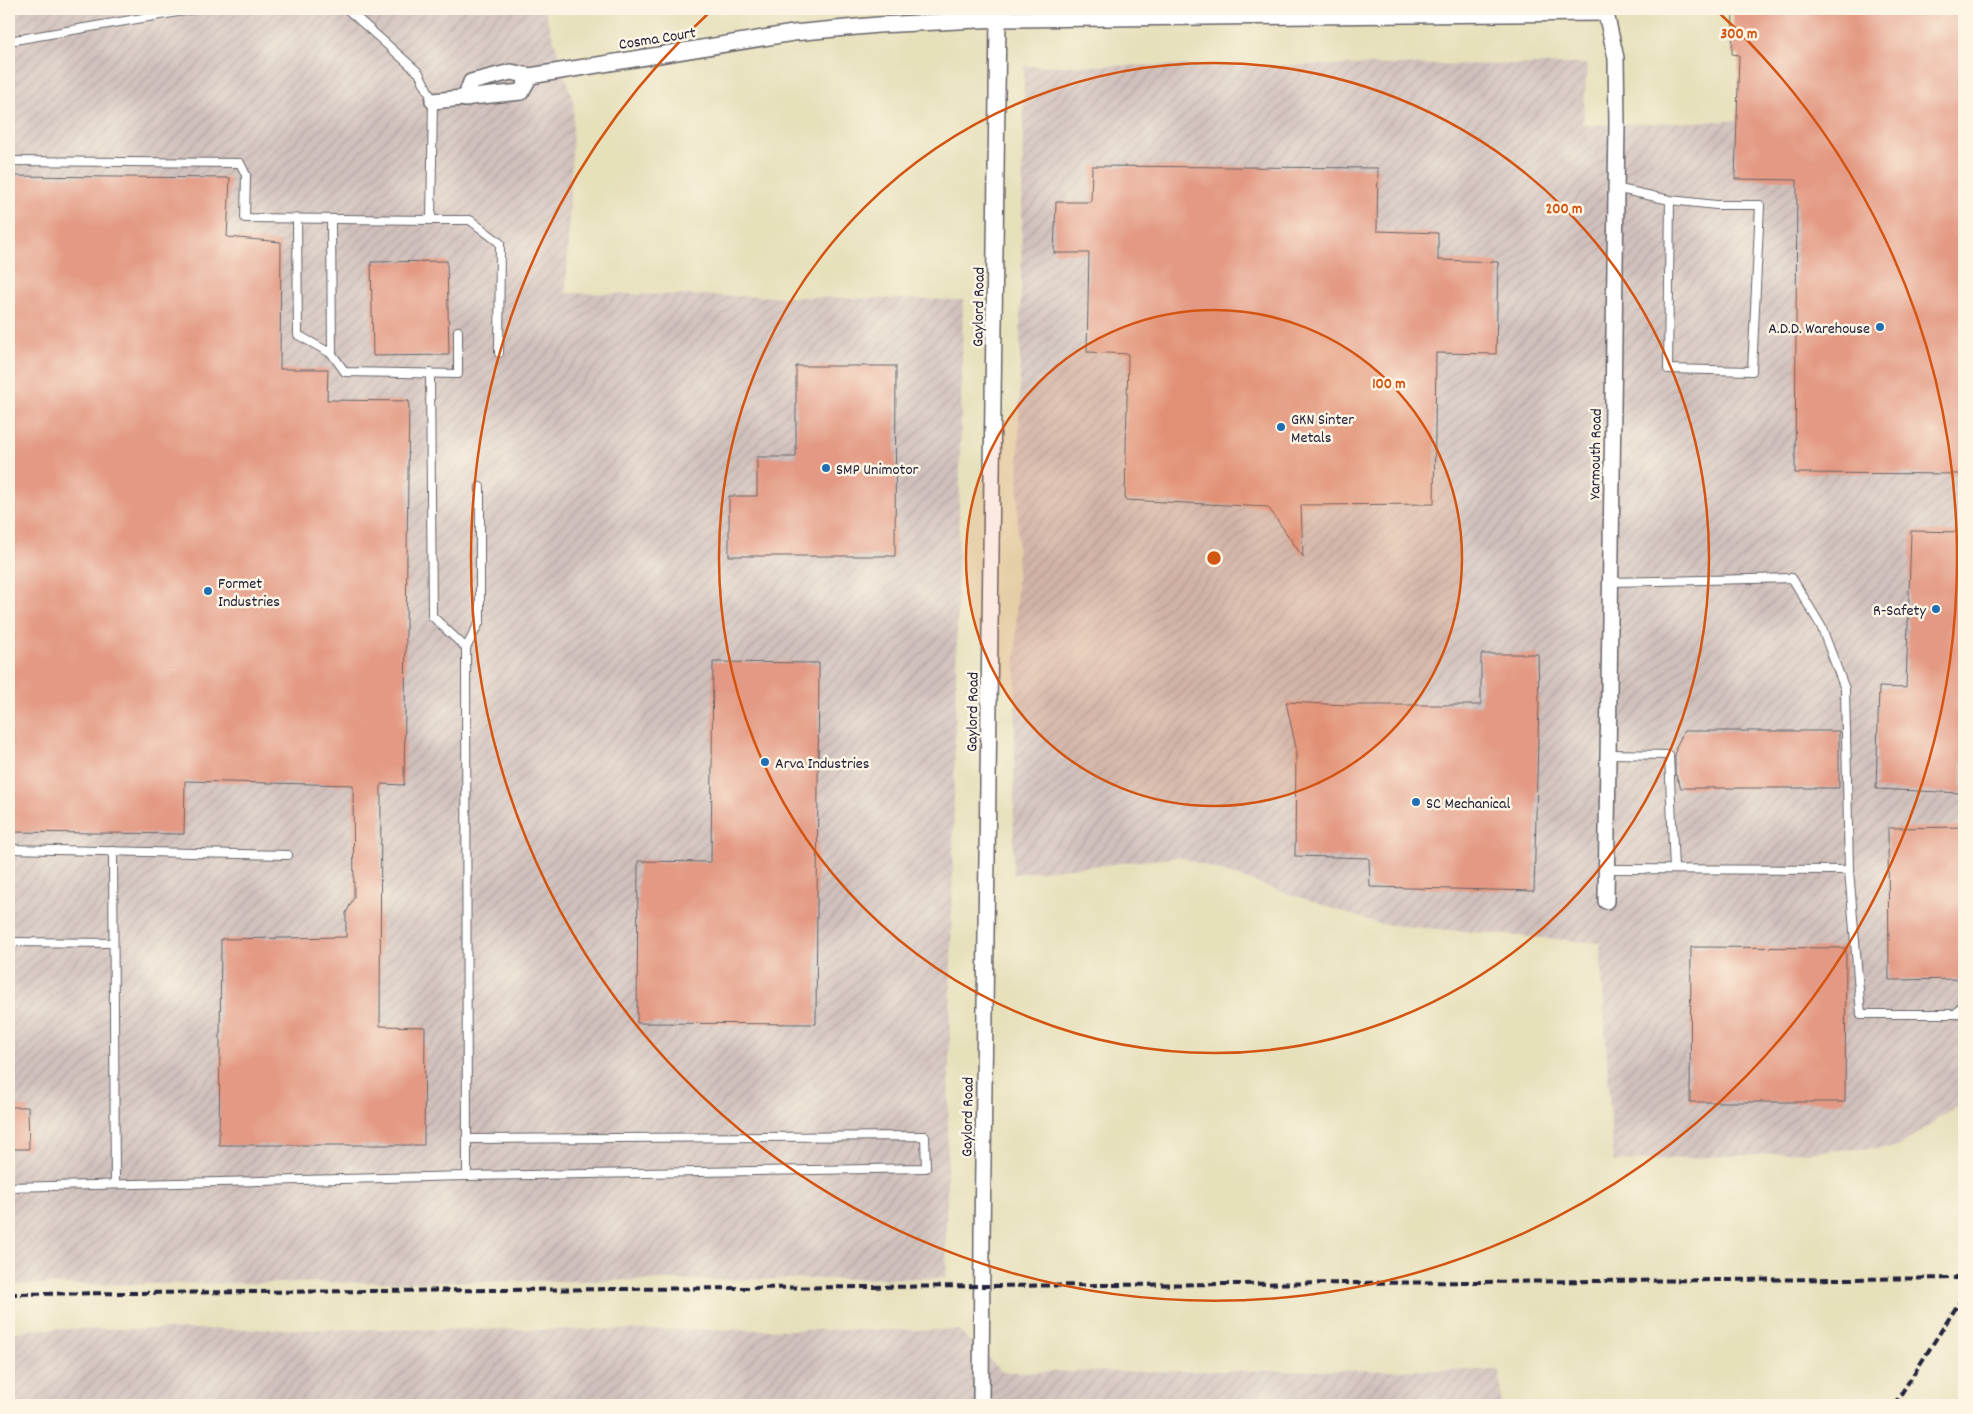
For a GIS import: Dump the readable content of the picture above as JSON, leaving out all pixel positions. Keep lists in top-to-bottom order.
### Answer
{
  "streets": {
    "street": ["Cosma Court", "Gaylord Road", "Yarmouth Road"]
  },
  "crossings": [
    ["Cosma Court", "Gaylord Road"],
    ["Cosma Court", "Yarmouth Road"]
  ],
  "places": [
    "A.D.D. Warehouse",
    "GKN Sinter Metals",
    "SMP Unimotor",
    "Formet Industries",
    "R-Safety",
    "Arva Industries",
    "SC Mechanical"
  ],
  "rings": ["300 m", "200 m", "100 m"]
}
